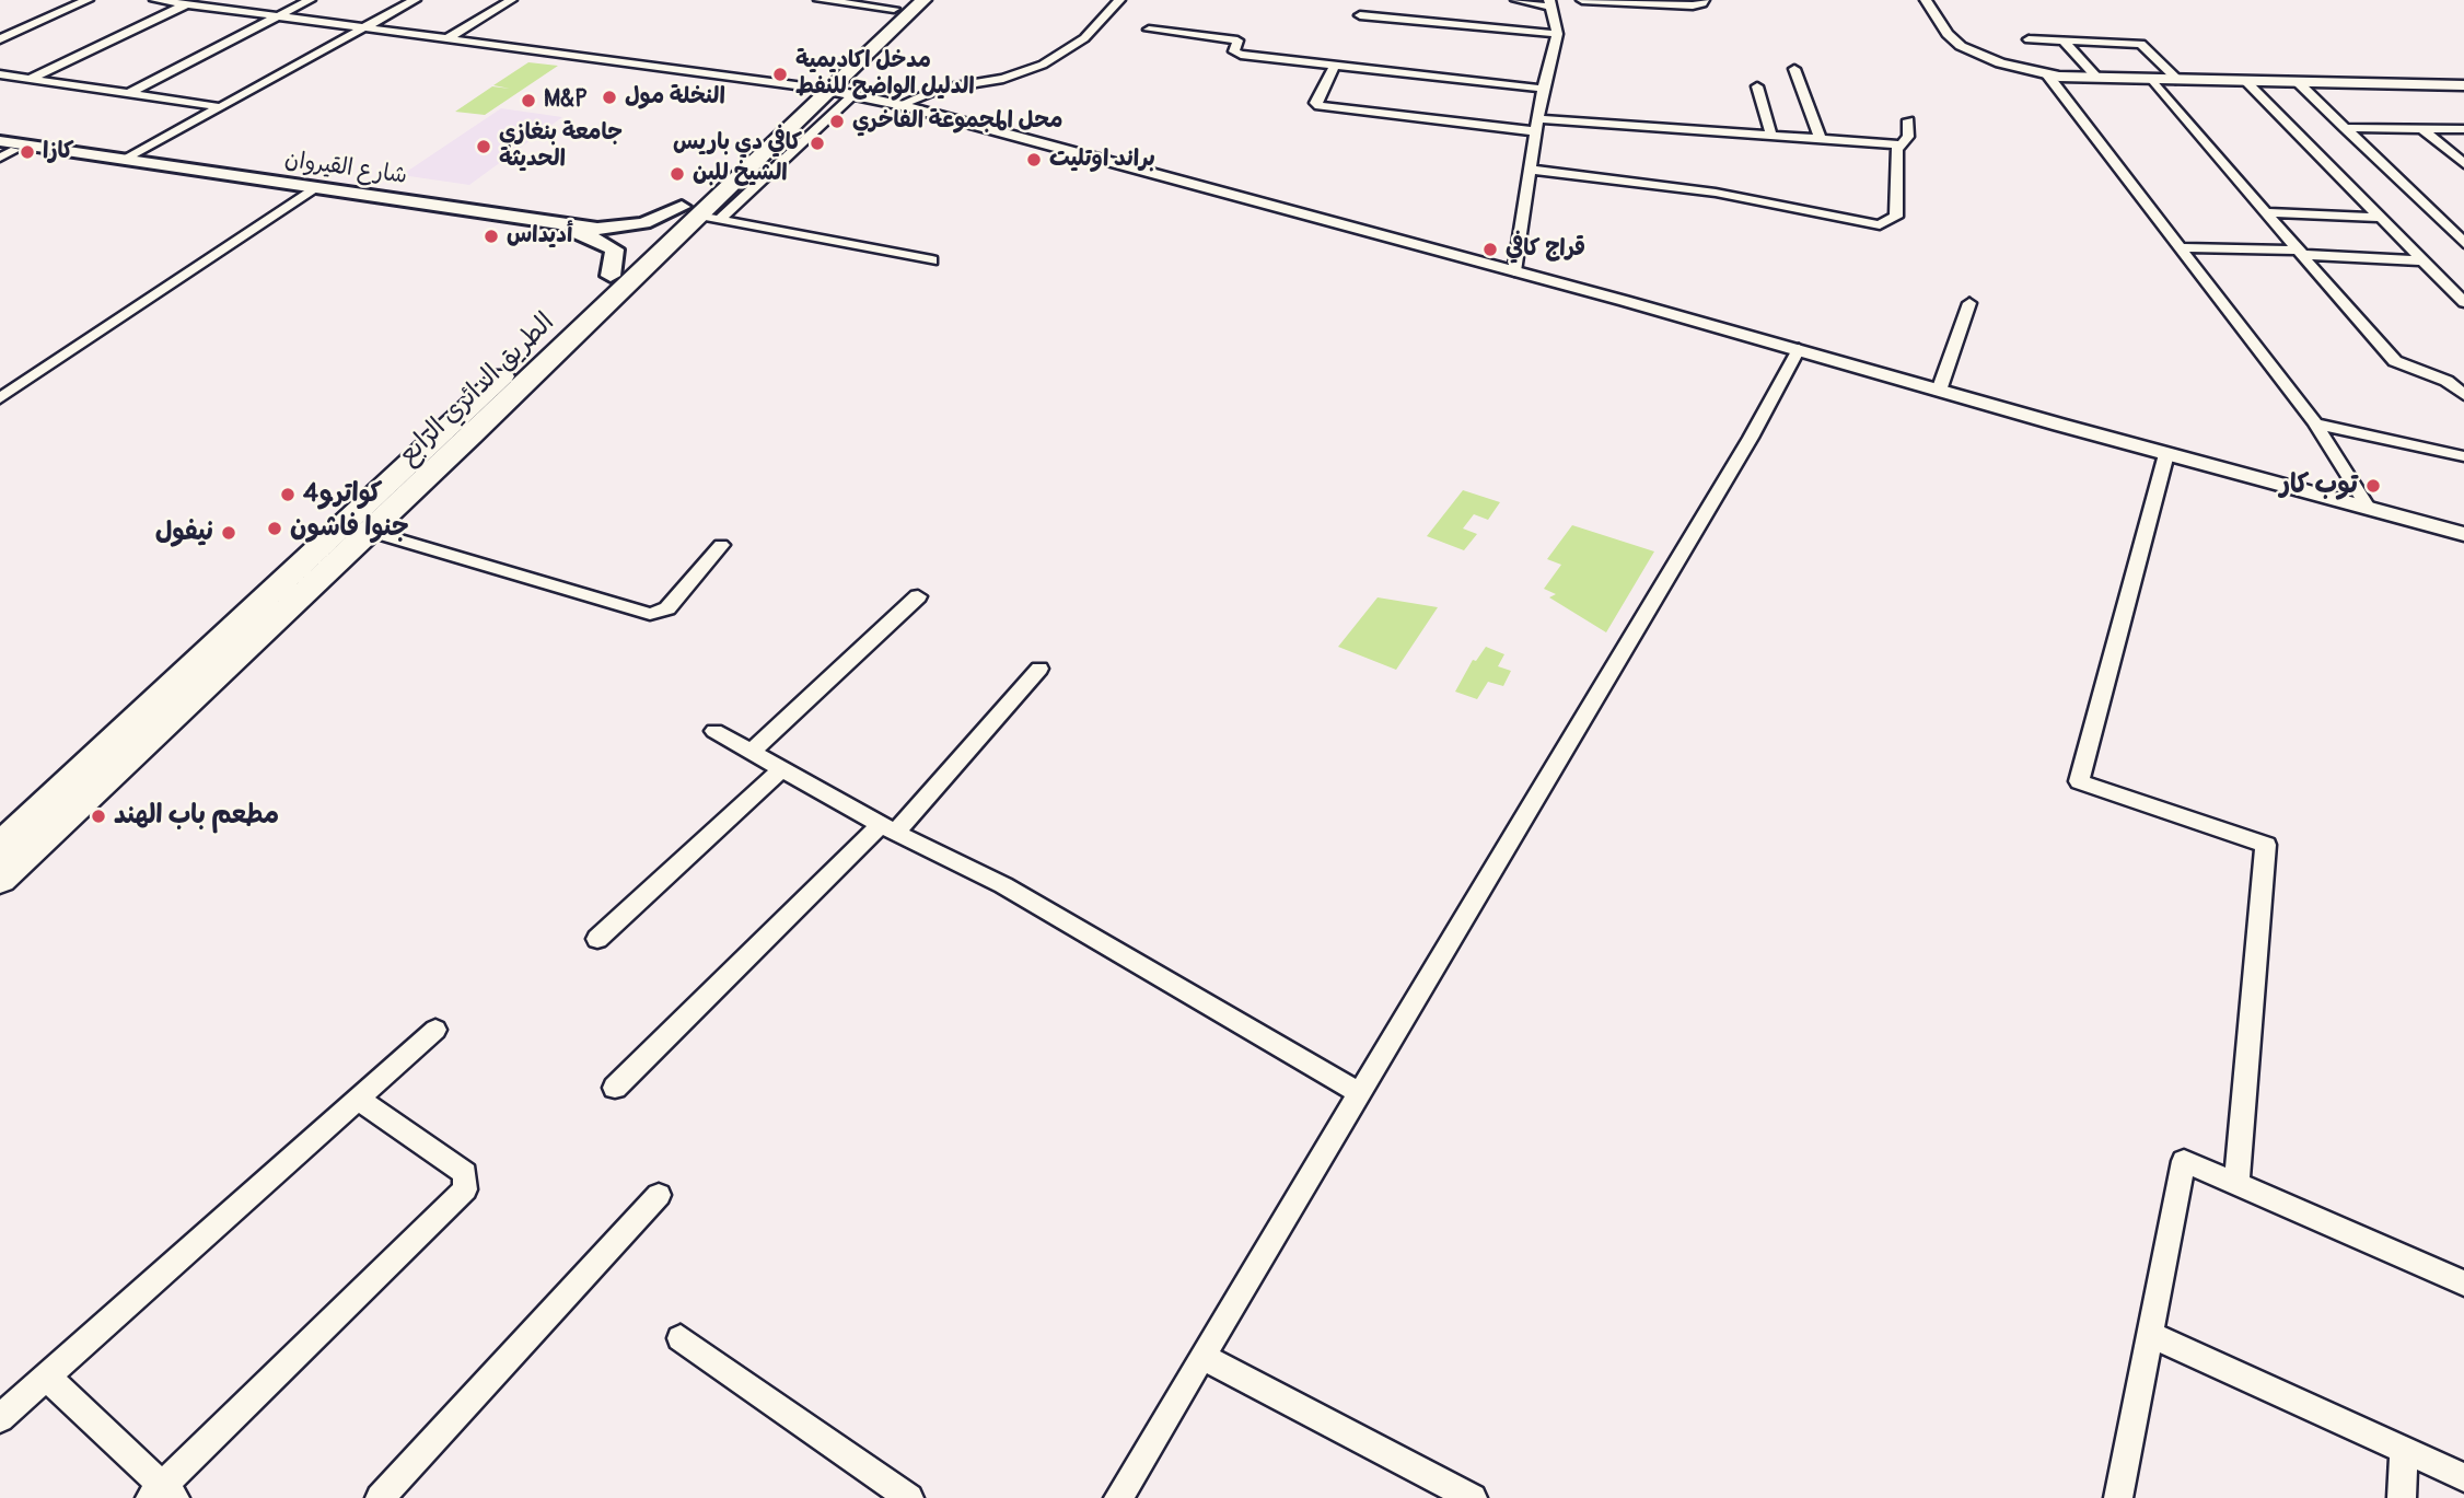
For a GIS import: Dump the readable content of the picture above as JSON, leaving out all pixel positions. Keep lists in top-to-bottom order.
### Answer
{
  "streets": {
    "main road": ["شارع القيروان", "الطريق الدائري الرابع"]
  },
  "crossings": [
    ["شارع القيروان", "الطريق الدائري الرابع"]
  ],
  "places": [
    "مدخل اكاديمية الدليل الواضح للنفط",
    "النخلة مول",
    "M&P",
    "محل المجموعة الفاخري",
    "كافي دي باريس",
    "جامعة بنغازي الحديثة",
    "كازا",
    "براند اوتليت",
    "الشيخ للبن",
    "أديداس",
    "قراج كافي",
    "توب كار",
    "كواترو4",
    "جنوا فاشون",
    "نيفول",
    "مطعم باب الهند"
  ]
}
